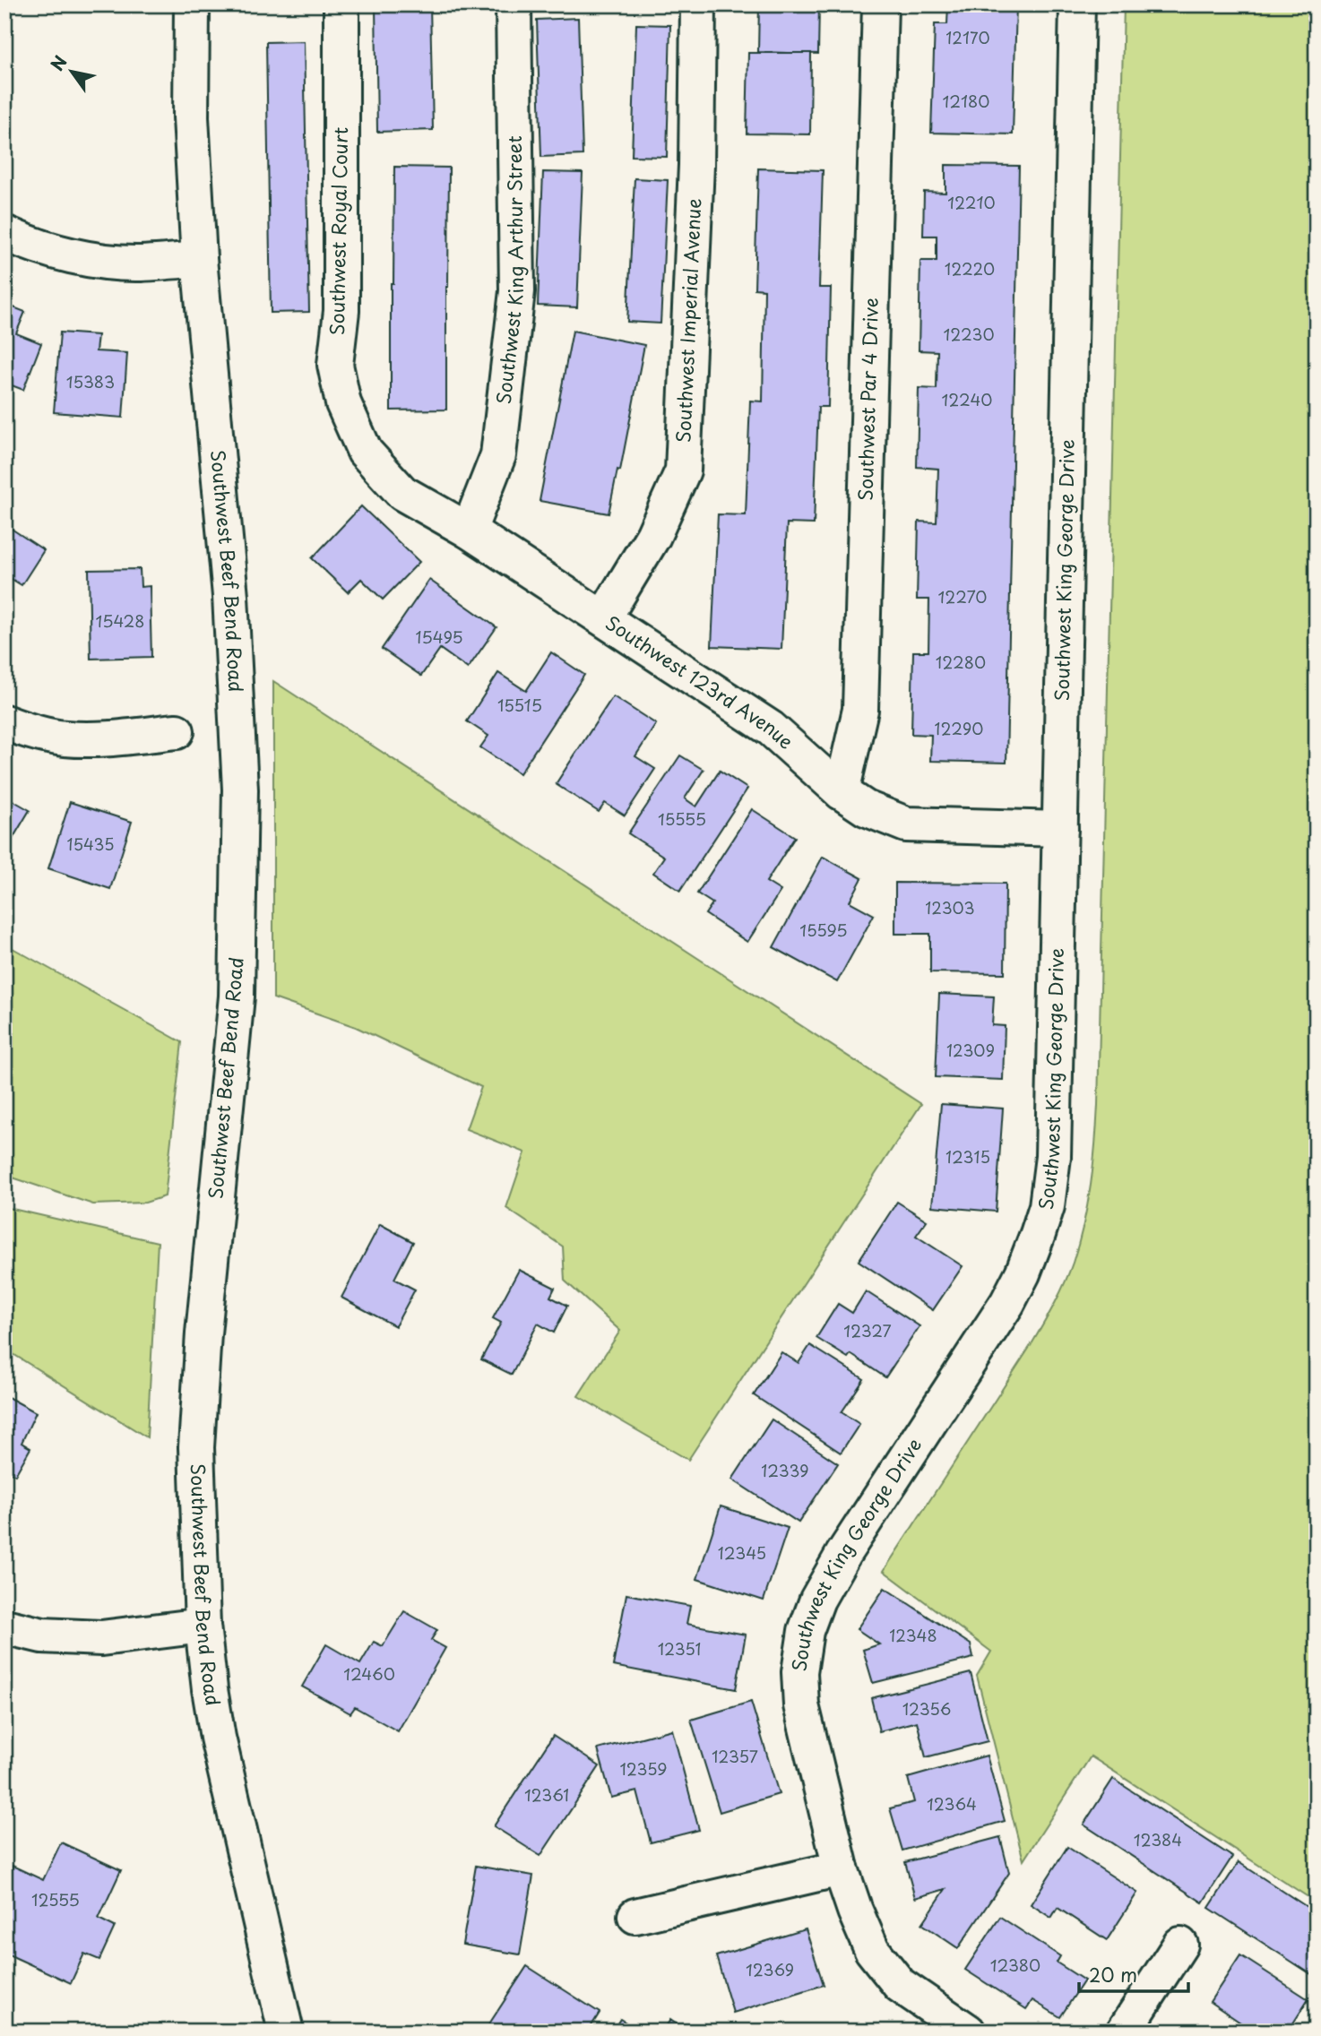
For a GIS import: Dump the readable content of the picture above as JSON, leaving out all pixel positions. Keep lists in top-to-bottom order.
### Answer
{
  "streets": {
    "street": [
      "Southwest Royal Court",
      "Southwest King Arthur Street",
      "Southwest Imperial Avenue",
      "Southwest Par 4 Drive",
      "Southwest Beef Bend Road",
      "Southwest King George Drive",
      "Southwest 123rd Avenue"
    ]
  },
  "crossings": [
    ["Southwest Royal Court", "Southwest 123rd Avenue"],
    ["Southwest King Arthur Street", "Southwest 123rd Avenue"],
    ["Southwest Imperial Avenue", "Southwest 123rd Avenue"],
    ["Southwest Par 4 Drive", "Southwest 123rd Avenue"],
    ["Southwest King George Drive", "Southwest 123rd Avenue"]
  ],
  "house_numbers": [
    "12170",
    "12180",
    "12210",
    "12220",
    "12230",
    "15383",
    "12240",
    "12270",
    "15428",
    "15495",
    "12280",
    "15515",
    "12290",
    "15555",
    "15435",
    "12303",
    "15595",
    "12309",
    "12315",
    "12327",
    "12339",
    "12345",
    "12348",
    "12351",
    "12460",
    "12356",
    "12357",
    "12359",
    "12361",
    "12364",
    "12384",
    "12555",
    "12380",
    "12369"
  ],
  "scale_bar": "20 m",
  "north": "top left"
}
